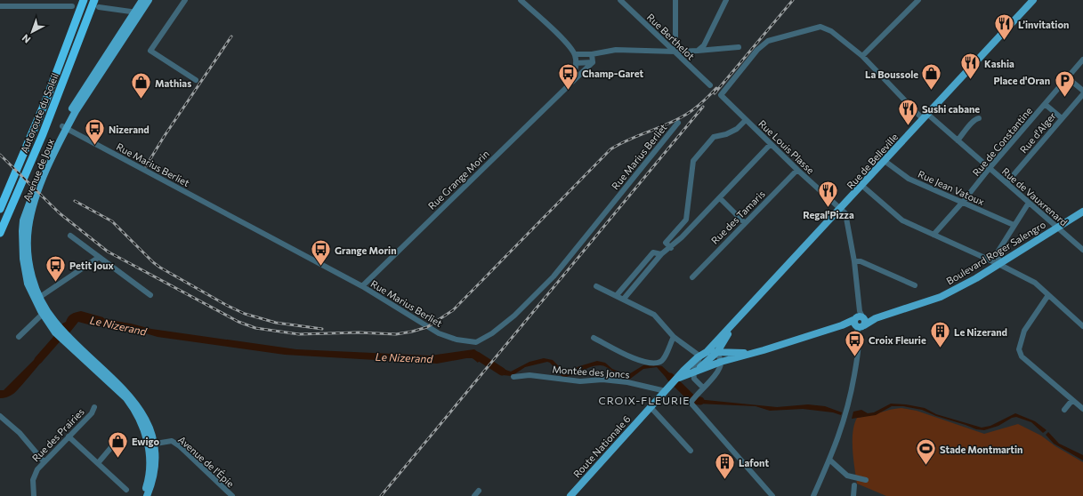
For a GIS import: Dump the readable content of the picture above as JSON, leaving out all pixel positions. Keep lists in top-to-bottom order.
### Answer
{
  "streets": {
    "highway": ["Autoroute du Soleil"],
    "main road": [
      "Rue de Belleville",
      "Avenue de Joux",
      "Boulevard Roger Salengro",
      "Route Nationale 6"
    ],
    "street": [
      "Rue Berthelot",
      "Rue d'Alger",
      "Rue de Constantine",
      "Rue Louis Plasse",
      "Rue Marius Berliet",
      "Rue Grange Morin",
      "Rue Jean Vatoux",
      "Rue de Vauxrenard",
      "Rue des Tamaris",
      "Montée des Joncs",
      "Rue des Prairies",
      "Avenue de l'Épie"
    ]
  },
  "crossings": [
    ["Rue d'Alger", "Rue de Vauxrenard"],
    ["Rue de Constantine", "Rue Jean Vatoux"],
    ["Rue de Constantine", "Rue de Vauxrenard"],
    ["Rue Louis Plasse", "Rue de Belleville"],
    ["Rue Louis Plasse", "Rue de Vauxrenard"],
    ["Rue Louis Plasse", "Rue des Tamaris"],
    ["Rue Louis Plasse", "Route Nationale 6"],
    ["Rue Marius Berliet", "Avenue de Joux"],
    ["Rue Marius Berliet", "Rue Grange Morin"],
    ["Rue de Belleville", "Rue Jean Vatoux"],
    ["Rue de Belleville", "Rue de Vauxrenard"],
    ["Rue de Belleville", "Route Nationale 6"],
    ["Avenue de Joux", "Avenue de l'Épie"],
    ["Rue de Vauxrenard", "Boulevard Roger Salengro"],
    ["Boulevard Roger Salengro", "Route Nationale 6"],
    ["Montée des Joncs", "Route Nationale 6"]
  ],
  "districts": ["CROIX-FLEURIE"],
  "water": ["Le Nizerand"],
  "places": {
    "restaurant": [
      "L’invitation",
      "Kashia",
      "Sushi cabane",
      "Regal'Pizza"
    ],
    "bus stop": [
      "Champ-Garet",
      "Nizerand",
      "Grange Morin",
      "Petit Joux",
      "Croix Fleurie"
    ],
    "shop": ["La Boussole", "Mathias", "Ewigo"],
    "parking": ["Place d'Oran"],
    "building": ["Le Nizerand", "Lafont"],
    "sports": ["Stade Montmartin"]
  },
  "north": "bottom left"
}
